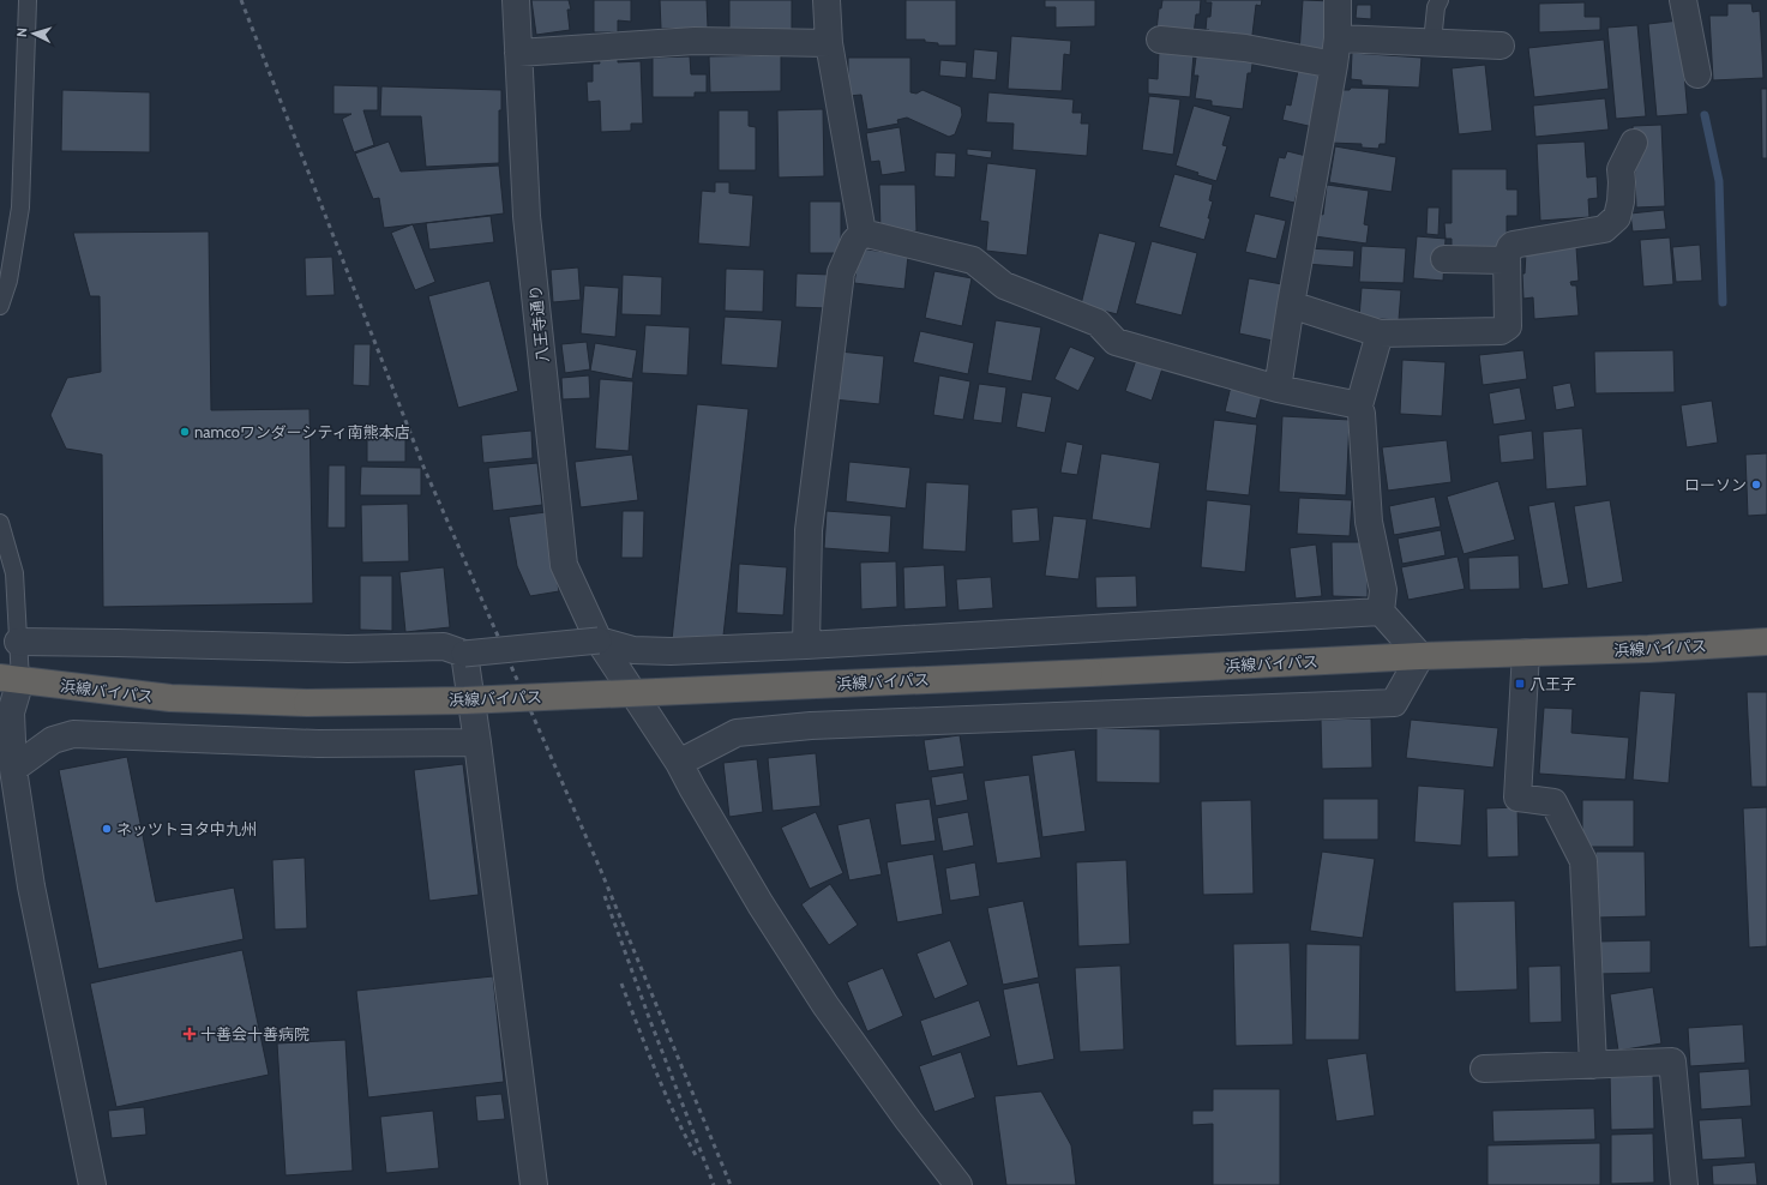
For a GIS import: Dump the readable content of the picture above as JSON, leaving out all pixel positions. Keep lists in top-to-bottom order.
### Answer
{
  "streets": {
    "highway": ["浜線バイパス"],
    "street": ["八王寺通り"]
  },
  "places": {
    "other": ["namcoワンダーシティ南熊本店", "ローソン", "ネッツトヨタ中九州"],
    "transit": ["八王子"],
    "health": ["十善会十善病院"]
  },
  "north": "left"
}
